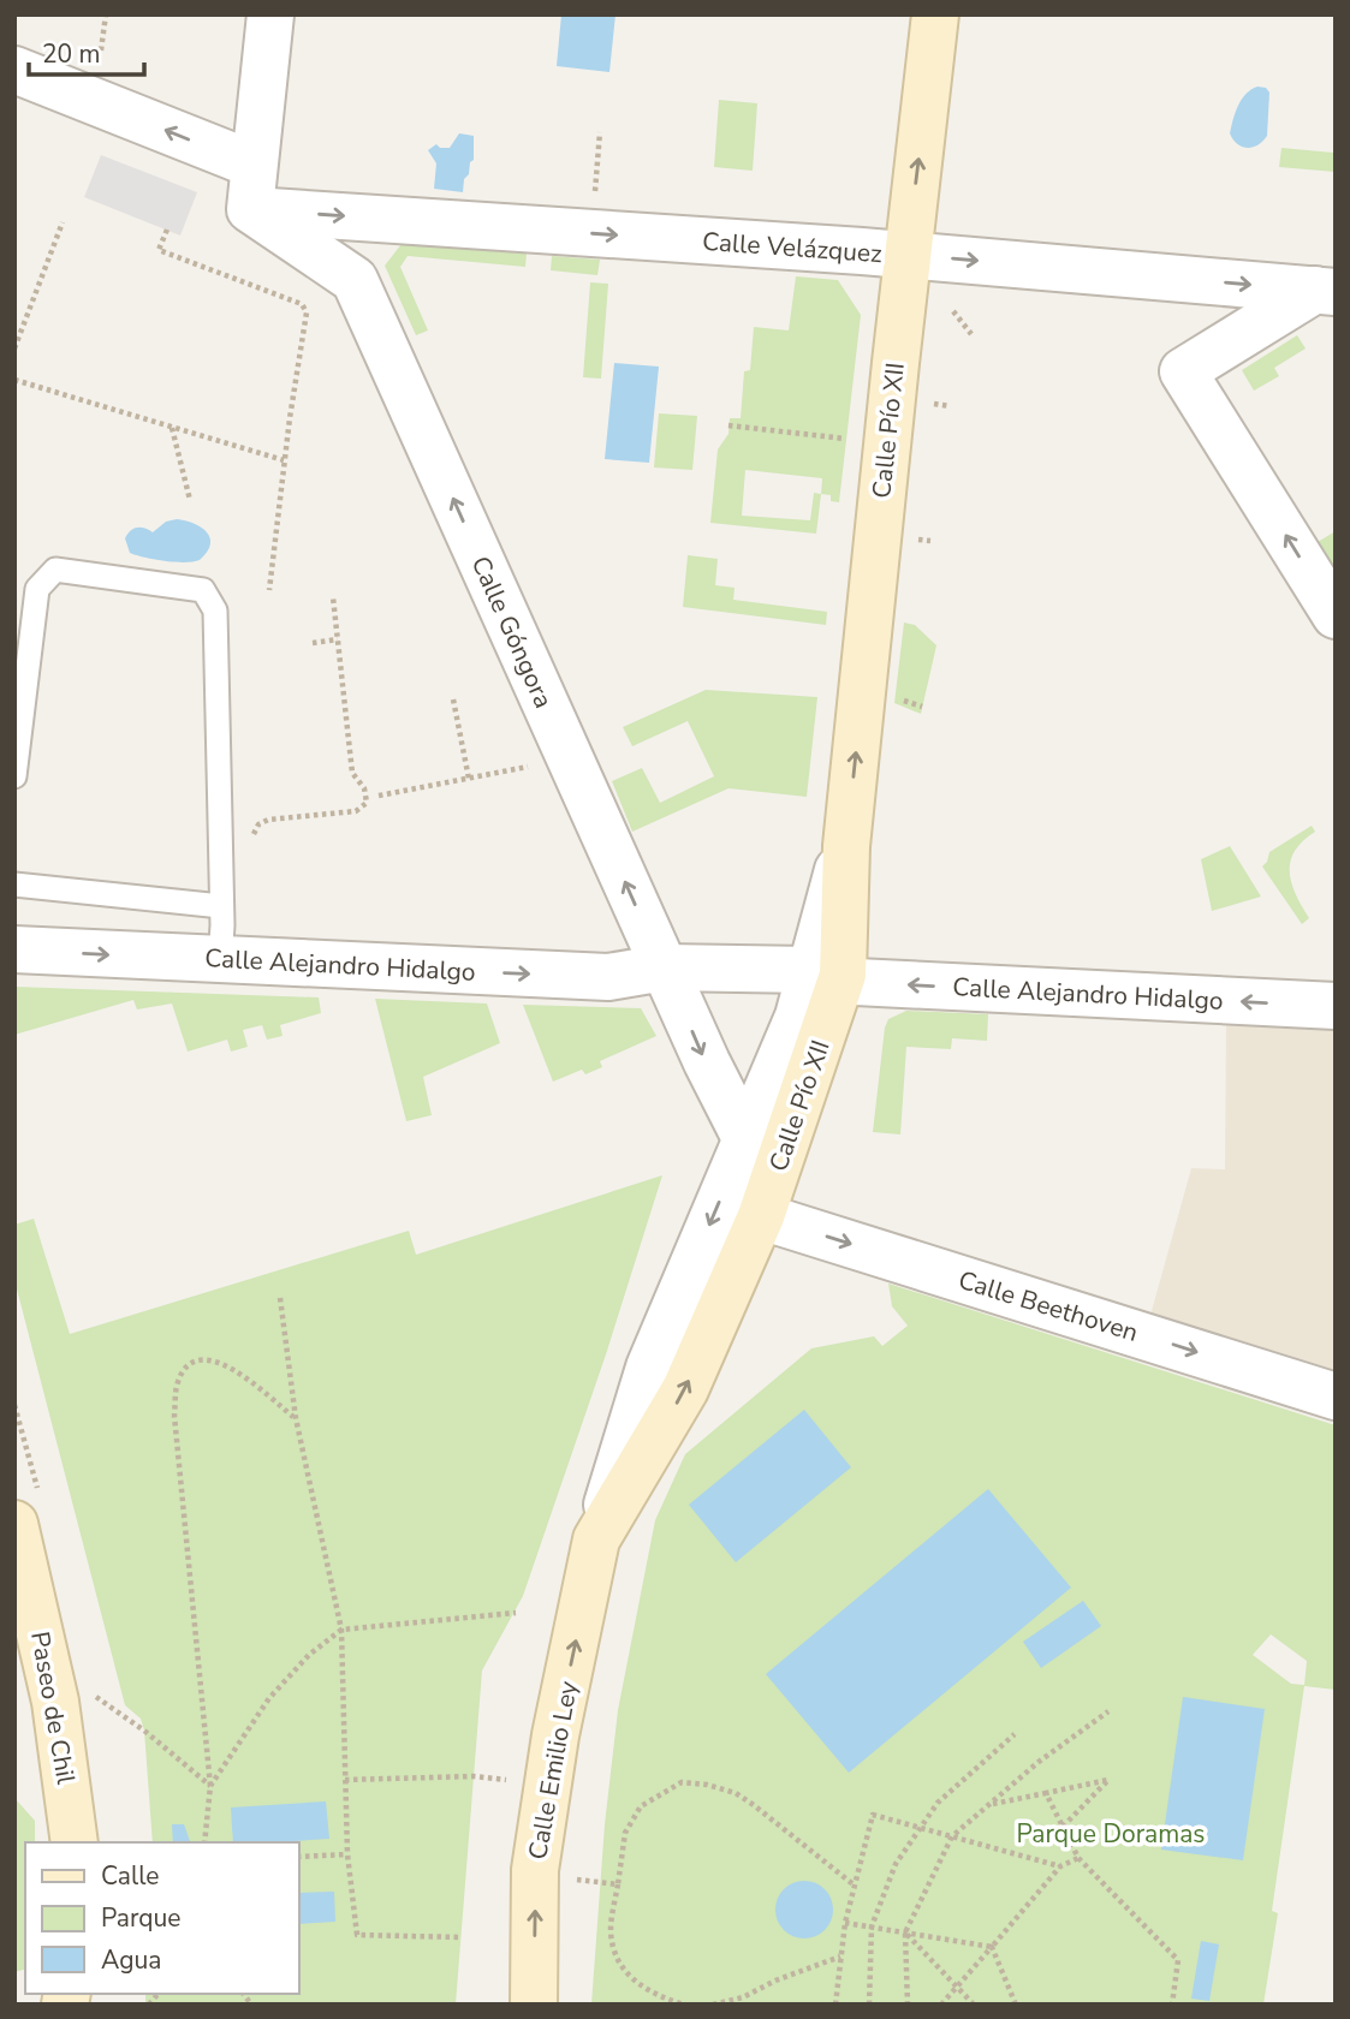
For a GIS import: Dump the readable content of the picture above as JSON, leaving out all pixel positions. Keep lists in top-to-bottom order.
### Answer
{
  "streets": {
    "street": [
      "Calle Velázquez",
      "Calle Pío XII",
      "Calle Góngora",
      "Calle Alejandro Hidalgo",
      "Calle Beethoven",
      "Paseo de Chil",
      "Calle Emilio Ley"
    ]
  },
  "crossings": [
    ["Calle Velázquez", "Calle Pío XII"],
    ["Calle Velázquez", "Calle Góngora"],
    ["Calle Pío XII", "Calle Góngora"],
    ["Calle Pío XII", "Calle Alejandro Hidalgo"],
    ["Calle Pío XII", "Calle Beethoven"],
    ["Calle Pío XII", "Calle Emilio Ley"],
    ["Calle Góngora", "Calle Alejandro Hidalgo"],
    ["Calle Góngora", "Calle Emilio Ley"],
    ["Calle Beethoven", "Calle Emilio Ley"]
  ],
  "one_way": ["Calle Velázquez", "Calle Pío XII", "Calle Beethoven"],
  "parks": ["Parque Doramas"],
  "legend": ["Calle", "Parque", "Agua"],
  "scale_bar": "20 m"
}
